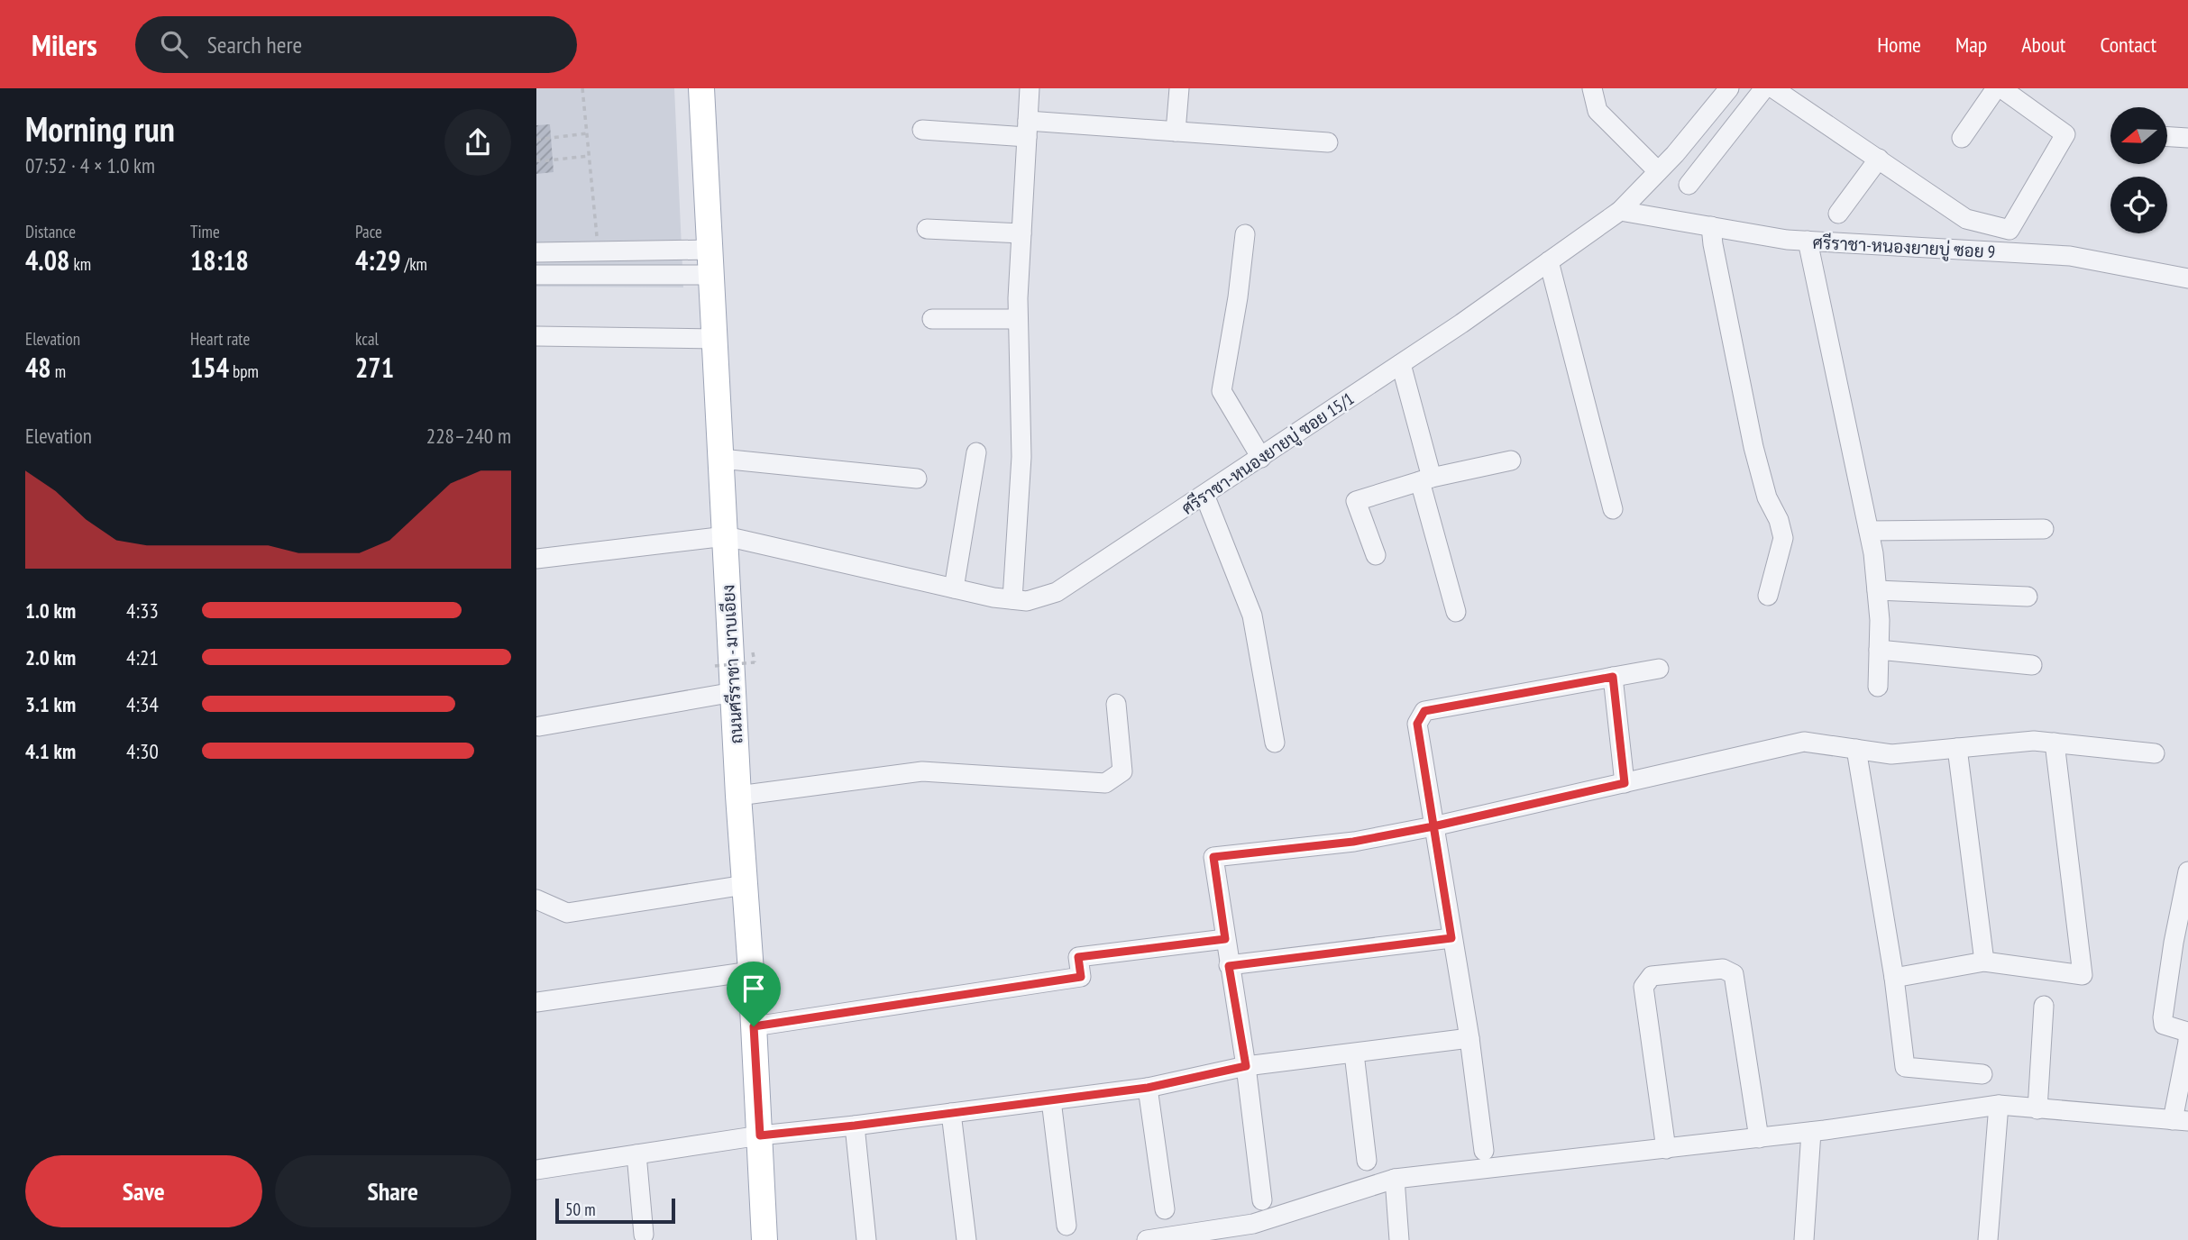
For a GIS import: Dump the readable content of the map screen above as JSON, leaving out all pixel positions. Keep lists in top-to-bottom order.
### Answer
{
  "streets": {
    "main road": ["ถนนศรีราชา - มาบเอียง"],
    "street": ["ศรีราชา-หนองยายบู่ ซอย 9", "ศรีราชา-หนองยายบู่ ซอย 15/1"]
  },
  "crossings": [
    ["ศรีราชา-หนองยายบู่ ซอย 9", "ศรีราชา-หนองยายบู่ ซอย 15/1"],
    ["ศรีราชา-หนองยายบู่ ซอย 15/1", "ถนนศรีราชา - มาบเอียง"]
  ],
  "scale_bar": "50 m",
  "north": "left",
  "page": {
    "header": "Milers",
    "search": "Search here",
    "nav": [
      "Home",
      "Map",
      "About",
      "Contact"
    ],
    "heading": ["Morning run", "07:52 · 4 × 1.0 km"],
    "stats": [
      ["Distance", "4.08 km"],
      ["Time", "18:18"],
      ["Pace", "4:29 /km"],
      ["Elevation", "48 m"],
      ["Heart rate", "154 bpm"],
      ["kcal", "271"]
    ],
    "chart": ["Elevation", "228–240 m"],
    "list": [
      {
        "name": "1.0 km",
        "note": "4:33"
      },
      {
        "name": "2.0 km",
        "note": "4:21"
      },
      {
        "name": "3.1 km",
        "note": "4:34"
      },
      {
        "name": "4.1 km",
        "note": "4:30"
      }
    ],
    "buttons": ["Save", "Share"],
    "scale": "50 m"
  }
}
